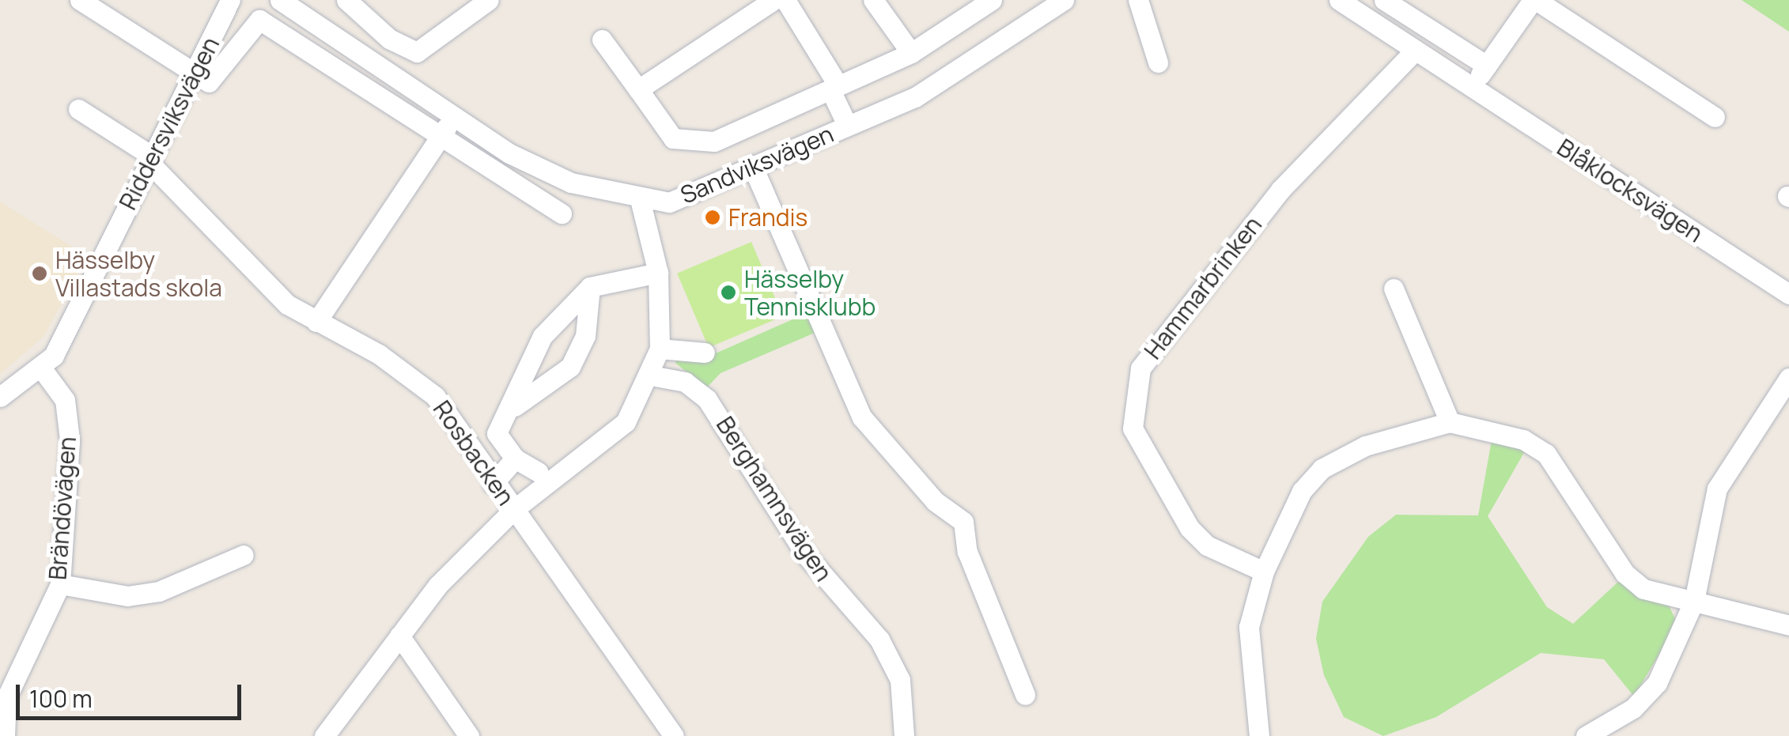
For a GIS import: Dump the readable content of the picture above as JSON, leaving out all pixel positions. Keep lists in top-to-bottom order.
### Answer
{
  "streets": {
    "street": [
      "Riddersviksvägen",
      "Sandviksvägen",
      "Blåklocksvägen",
      "Hammarbrinken",
      "Rosbacken",
      "Berghamnsvägen",
      "Brändövägen"
    ]
  },
  "crossings": [
    ["Riddersviksvägen", "Rosbacken"],
    ["Riddersviksvägen", "Brändövägen"],
    ["Blåklocksvägen", "Hammarbrinken"]
  ],
  "places": ["Frandis", "Hässelby Villastads skola", "Hässelby Tennisklubb"],
  "scale_bar": "100 m"
}
